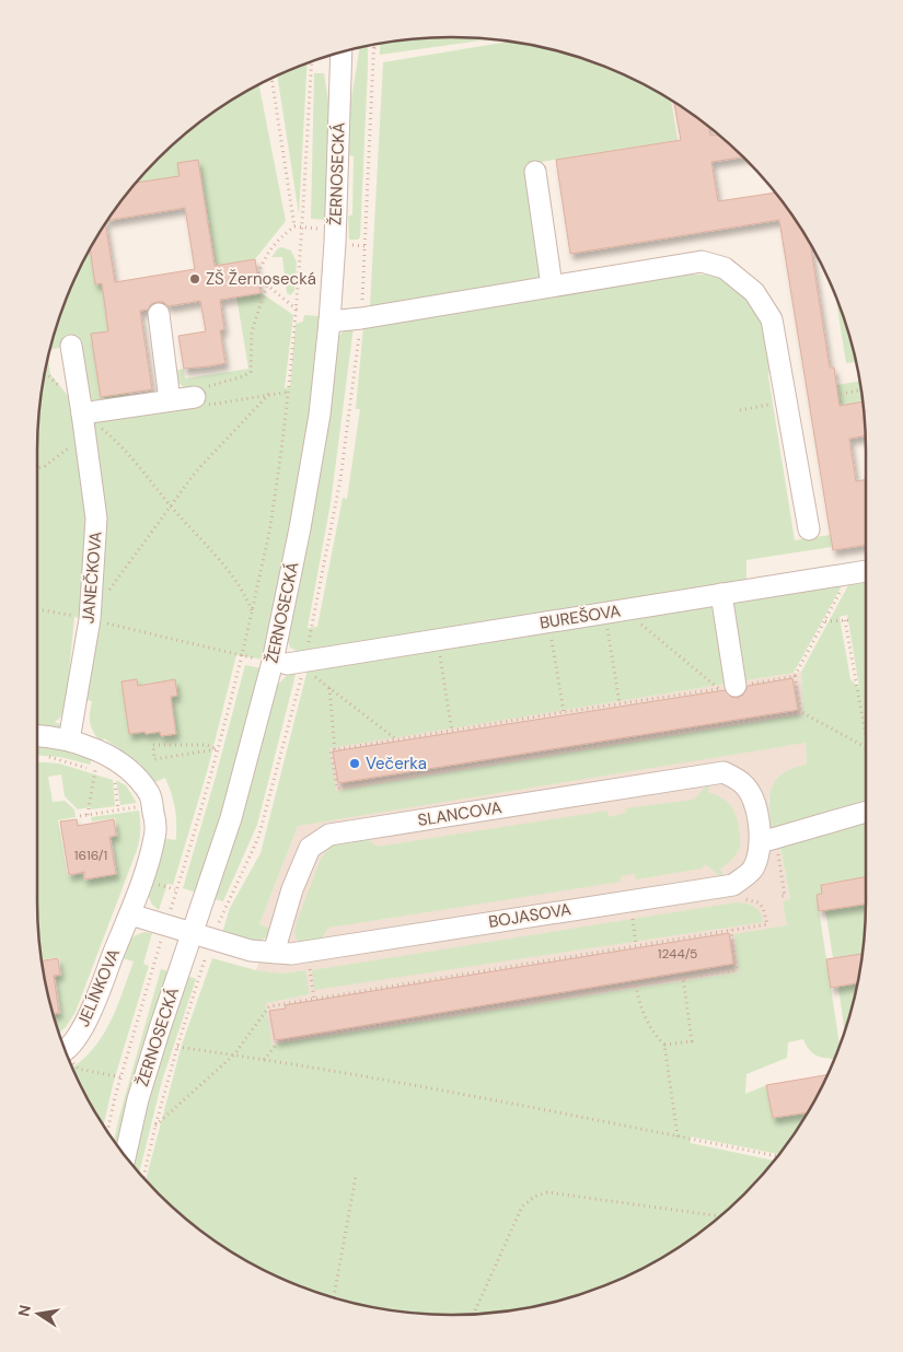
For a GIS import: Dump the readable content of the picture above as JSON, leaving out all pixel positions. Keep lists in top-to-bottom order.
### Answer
{
  "streets": {
    "street": [
      "ŽERNOSECKÁ",
      "JANEČKOVA",
      "BUREŠOVA",
      "SLANCOVA",
      "BOJASOVA",
      "JELÍNKOVA"
    ]
  },
  "crossings": [
    ["ŽERNOSECKÁ", "BOJASOVA"],
    ["JANEČKOVA", "JELÍNKOVA"],
    ["SLANCOVA", "BOJASOVA"]
  ],
  "places": ["ZŠ Žernosecká", "Večerka"],
  "house_numbers": ["1616/1", "1244/5"],
  "north": "left"
}
